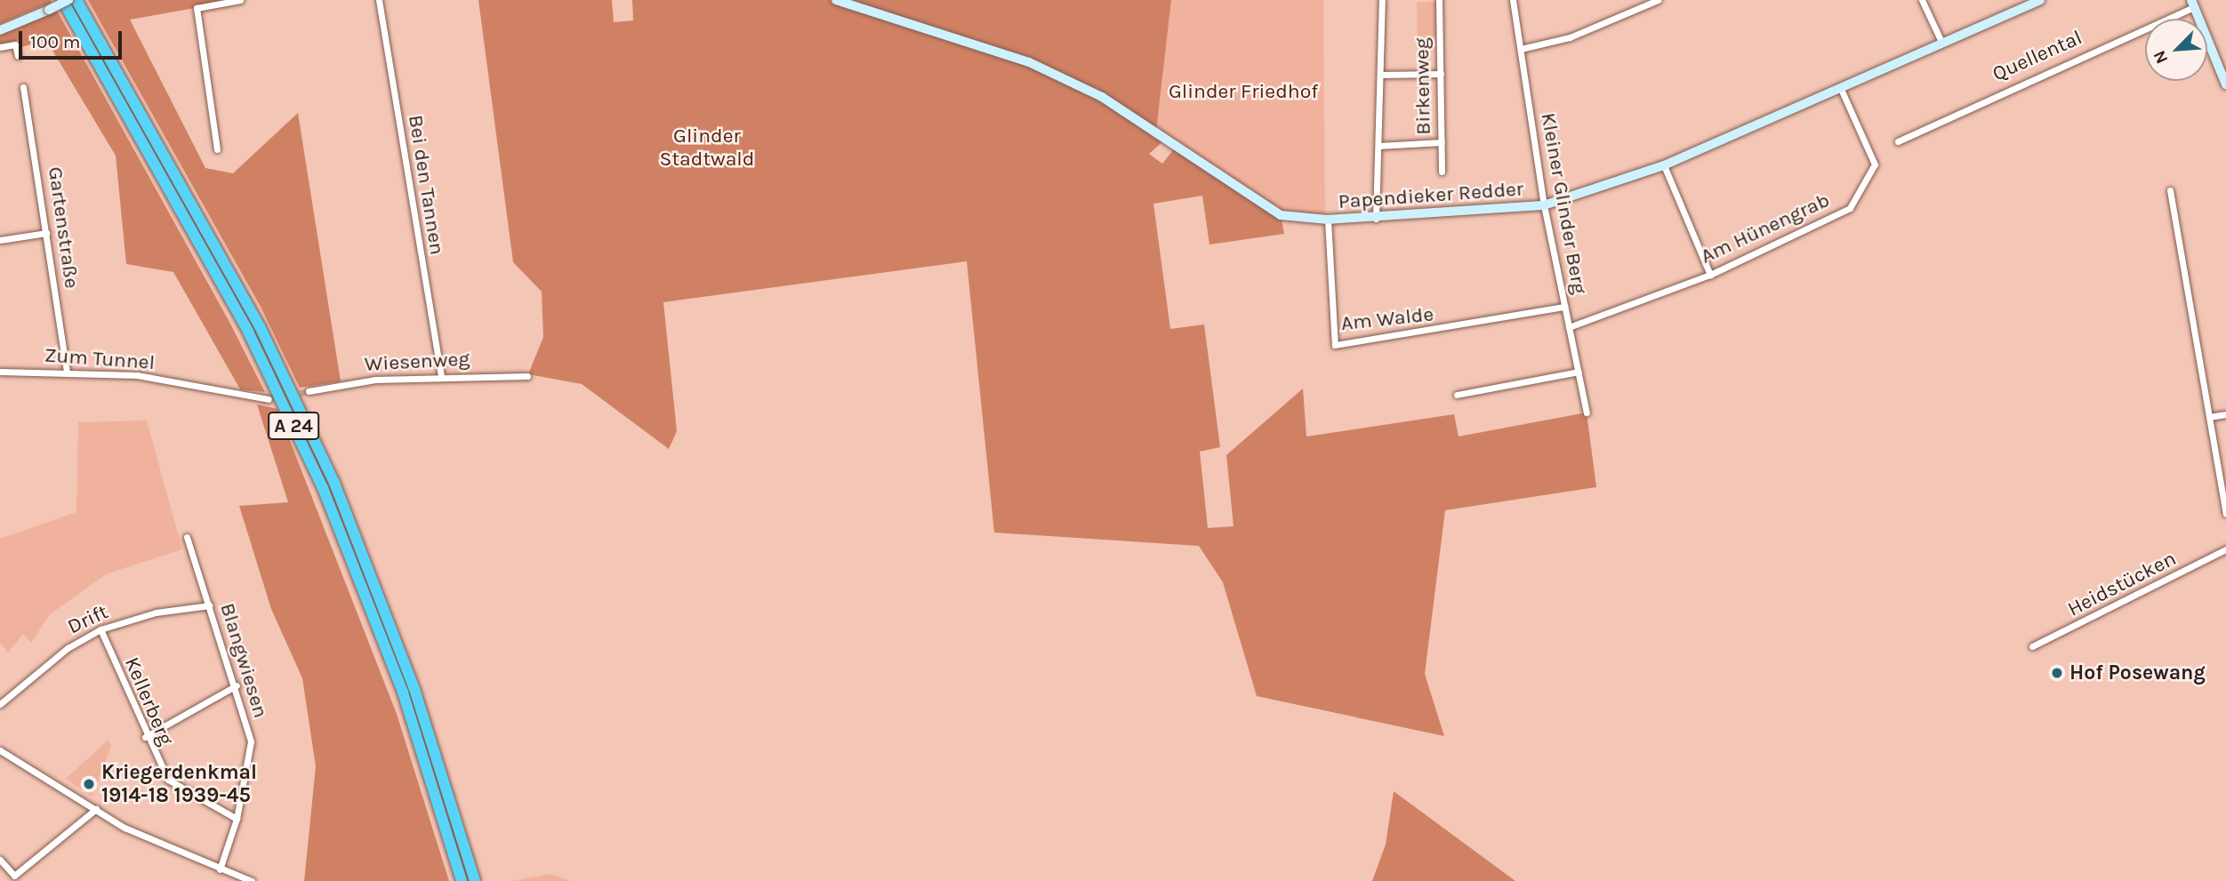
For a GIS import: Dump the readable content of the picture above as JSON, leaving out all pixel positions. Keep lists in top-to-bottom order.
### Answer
{
  "streets": {
    "highway": ["A 24"],
    "street": [
      "Quellental",
      "Birkenweg",
      "Bei den Tannen",
      "Papendieker Redder",
      "Kleiner Glinder Berg",
      "Gartenstraße",
      "Am Hünengrab",
      "Am Walde",
      "Zum Tunnel",
      "Wiesenweg",
      "Heidstücken",
      "Drift",
      "Blangwiesen",
      "Kellerberg"
    ]
  },
  "crossings": [
    ["Bei den Tannen", "Wiesenweg"],
    ["Papendieker Redder", "Kleiner Glinder Berg"],
    ["Papendieker Redder", "Am Hünengrab"],
    ["Papendieker Redder", "Am Walde"],
    ["Kleiner Glinder Berg", "Am Hünengrab"],
    ["Kleiner Glinder Berg", "Am Walde"],
    ["Gartenstraße", "Zum Tunnel"],
    ["Drift", "Blangwiesen"],
    ["Drift", "Kellerberg"],
    ["Blangwiesen", "Kellerberg"]
  ],
  "parks": ["Glinder Friedhof", "Glinder Stadtwald"],
  "places": ["Hof Posewang", "Kriegerdenkmal 1914-18 1939-45"],
  "scale_bar": "100 m",
  "north": "bottom left"
}
